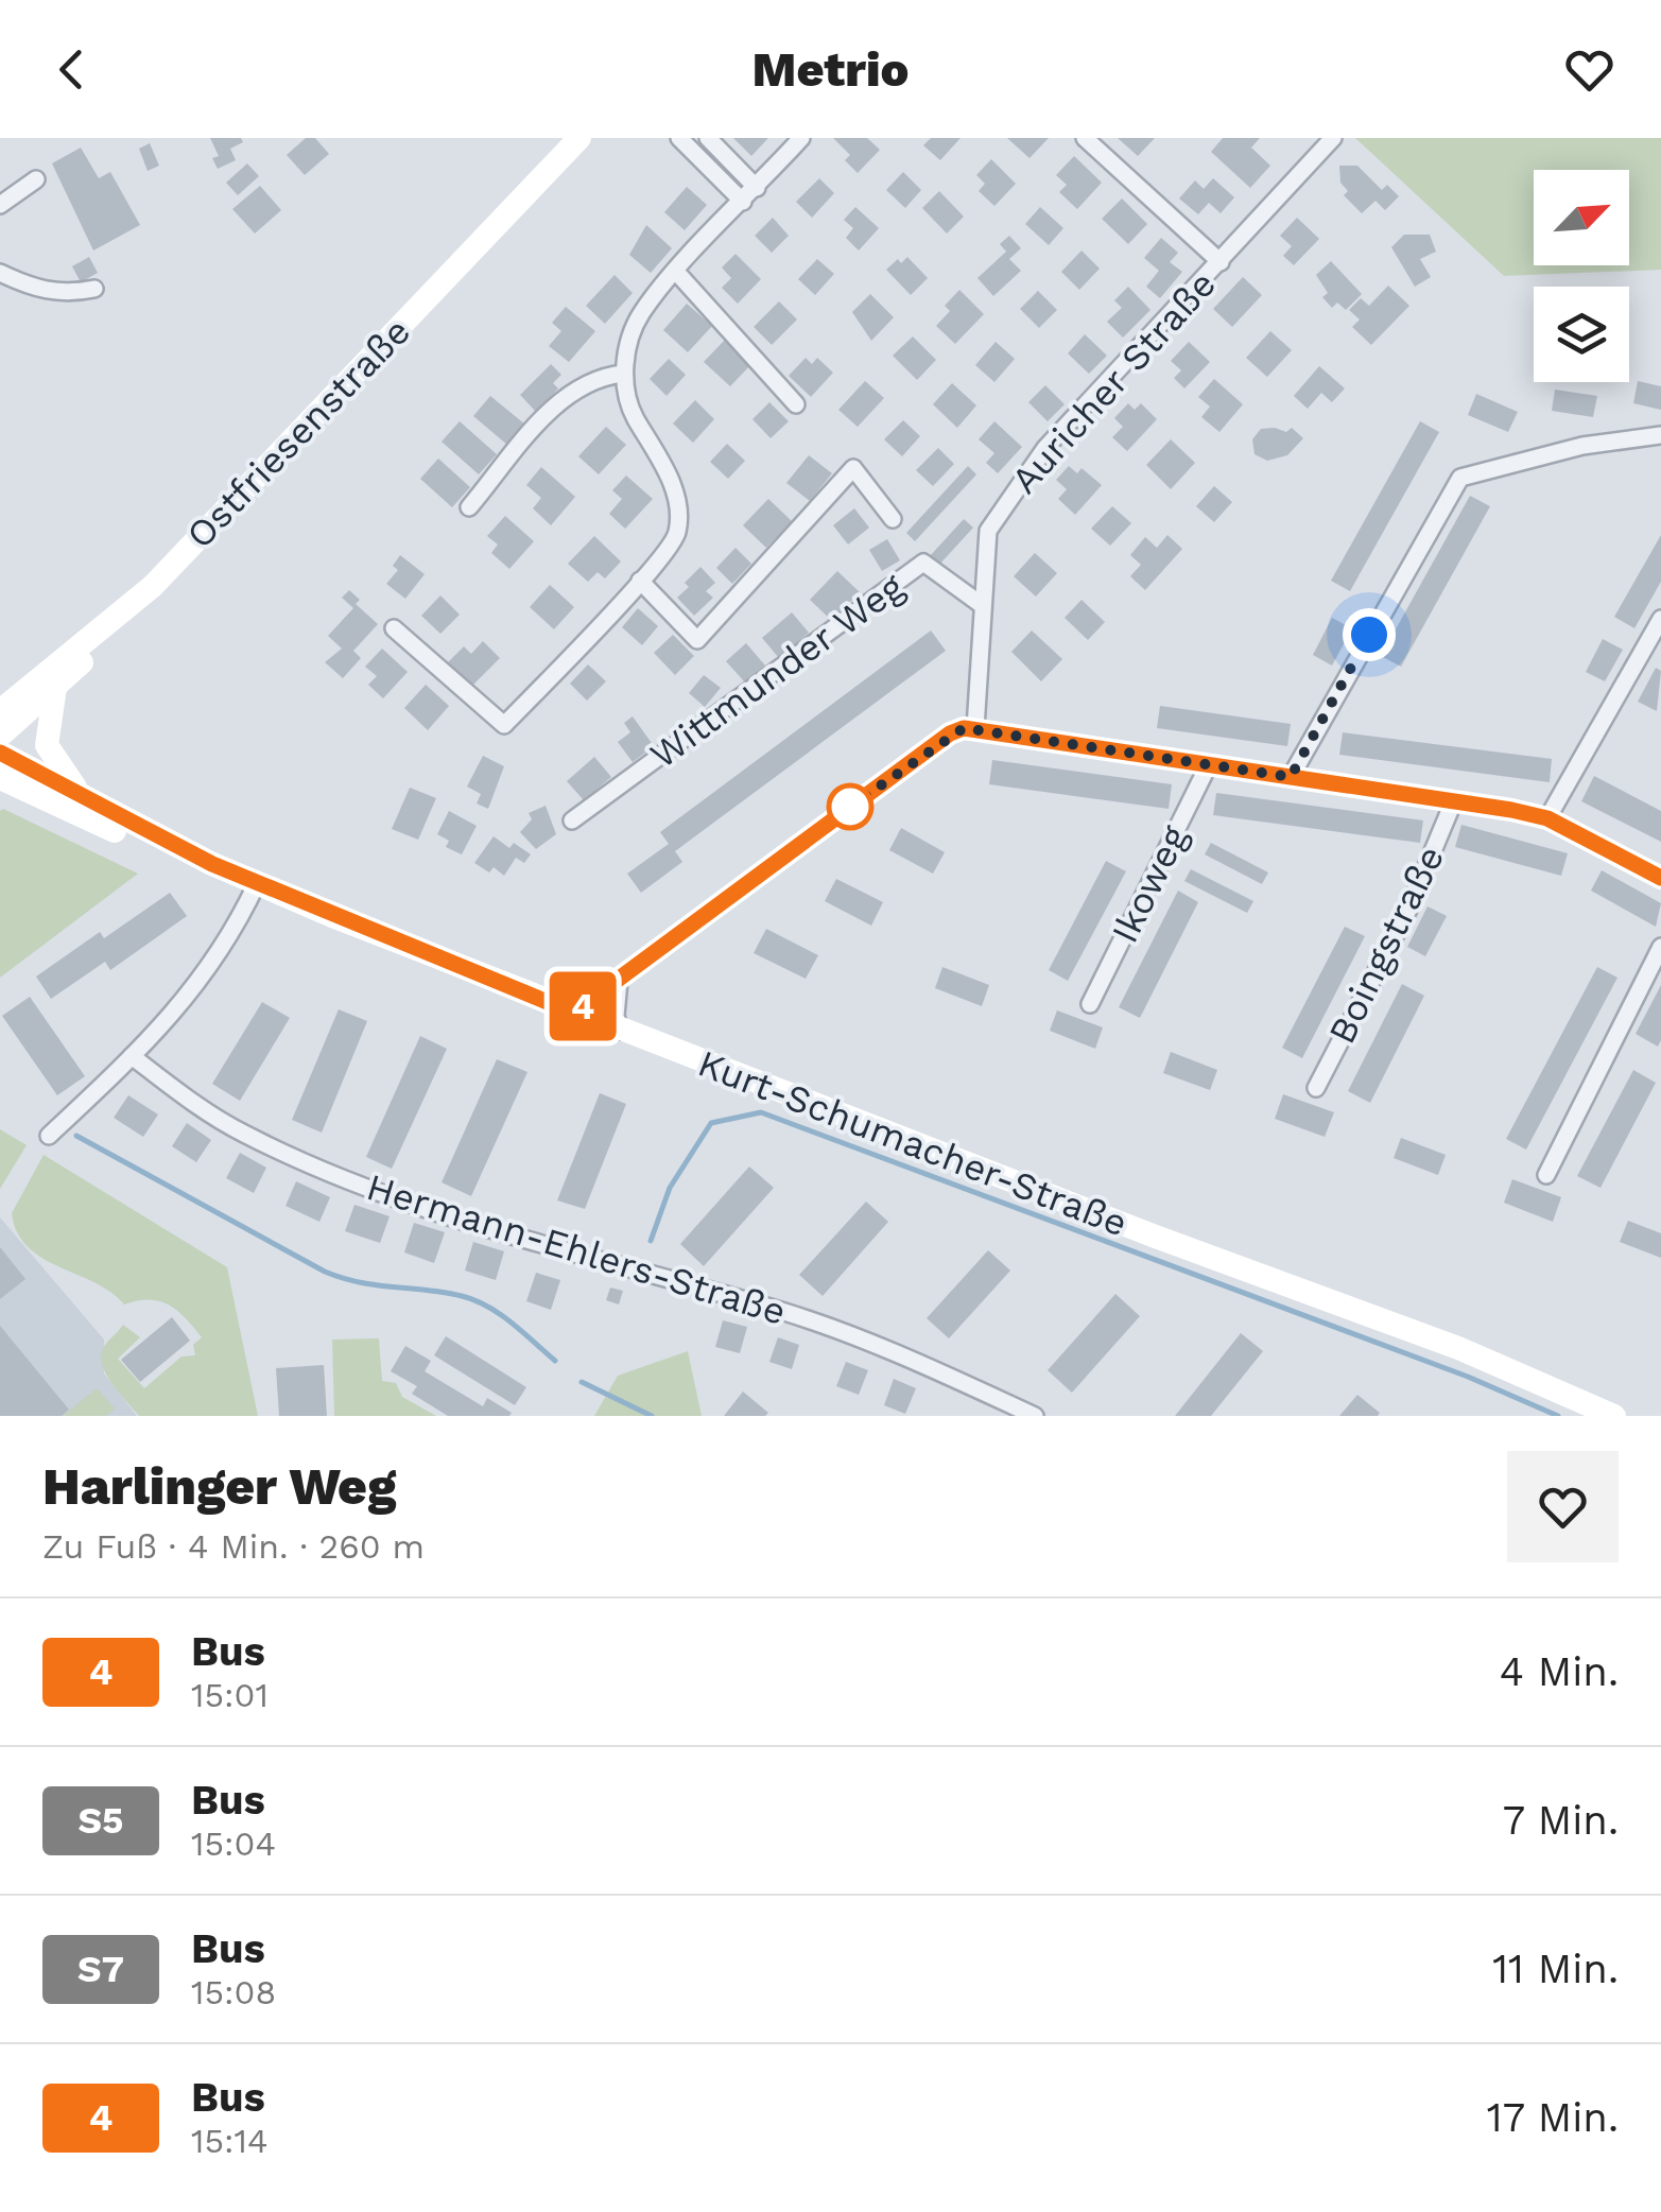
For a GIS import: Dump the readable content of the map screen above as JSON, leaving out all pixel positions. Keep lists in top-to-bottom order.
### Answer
{
  "streets": {
    "street": [
      "Auricher Straße",
      "Ostfriesenstraße",
      "Wittmunder Weg",
      "Ikoweg",
      "Boingstraße",
      "Kurt-Schumacher-Straße",
      "Hermann-Ehlers-Straße"
    ]
  },
  "crossings": [
    ["Auricher Straße", "Wittmunder Weg"]
  ],
  "lines": ["bus line 4"],
  "north": "top right",
  "page": {
    "header": "Metrio",
    "on_map": "4",
    "heading": ["Harlinger Weg", "Zu Fuß · 4 Min. · 260 m"],
    "list": [
      {
        "mark": "4",
        "name": "Bus",
        "note": "15:01",
        "value": "4 Min."
      },
      {
        "mark": "S5",
        "name": "Bus",
        "note": "15:04",
        "value": "7 Min."
      },
      {
        "mark": "S7",
        "name": "Bus",
        "note": "15:08",
        "value": "11 Min."
      },
      {
        "mark": "4",
        "name": "Bus",
        "note": "15:14",
        "value": "17 Min."
      }
    ]
  }
}
